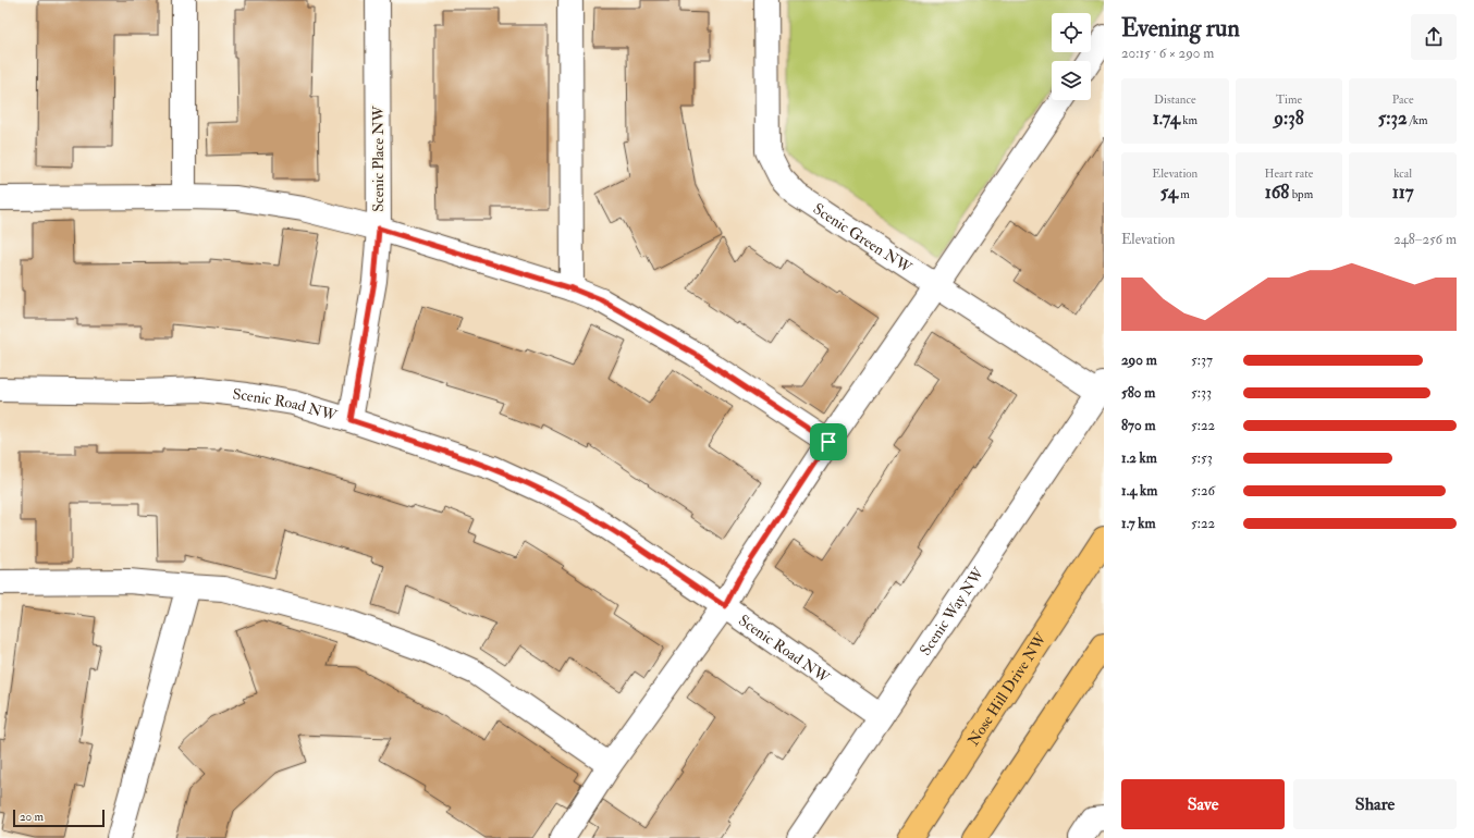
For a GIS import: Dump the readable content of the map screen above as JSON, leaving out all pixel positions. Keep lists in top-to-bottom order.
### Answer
{
  "streets": {
    "main road": ["Nose Hill Drive NW"],
    "street": [
      "Scenic Place NW",
      "Scenic Green NW",
      "Scenic Road NW",
      "Scenic Way NW"
    ]
  },
  "crossings": [
    ["Scenic Place NW", "Scenic Road NW"],
    ["Scenic Green NW", "Scenic Way NW"],
    ["Scenic Road NW", "Scenic Way NW"]
  ],
  "scale_bar": "20 m",
  "page": {
    "heading": ["Evening run", "20:15 · 6 × 290 m"],
    "stats": [
      ["Distance", "1.74 km"],
      ["Time", "9:38"],
      ["Pace", "5:32 /km"],
      ["Elevation", "54 m"],
      ["Heart rate", "168 bpm"],
      ["kcal", "117"]
    ],
    "chart": ["Elevation", "248–256 m"],
    "list": [
      {
        "name": "290 m",
        "note": "5:37"
      },
      {
        "name": "580 m",
        "note": "5:33"
      },
      {
        "name": "870 m",
        "note": "5:22"
      },
      {
        "name": "1.2 km",
        "note": "5:53"
      },
      {
        "name": "1.4 km",
        "note": "5:26"
      },
      {
        "name": "1.7 km",
        "note": "5:22"
      }
    ],
    "buttons": ["Save", "Share"],
    "scale": "20 m"
  }
}
